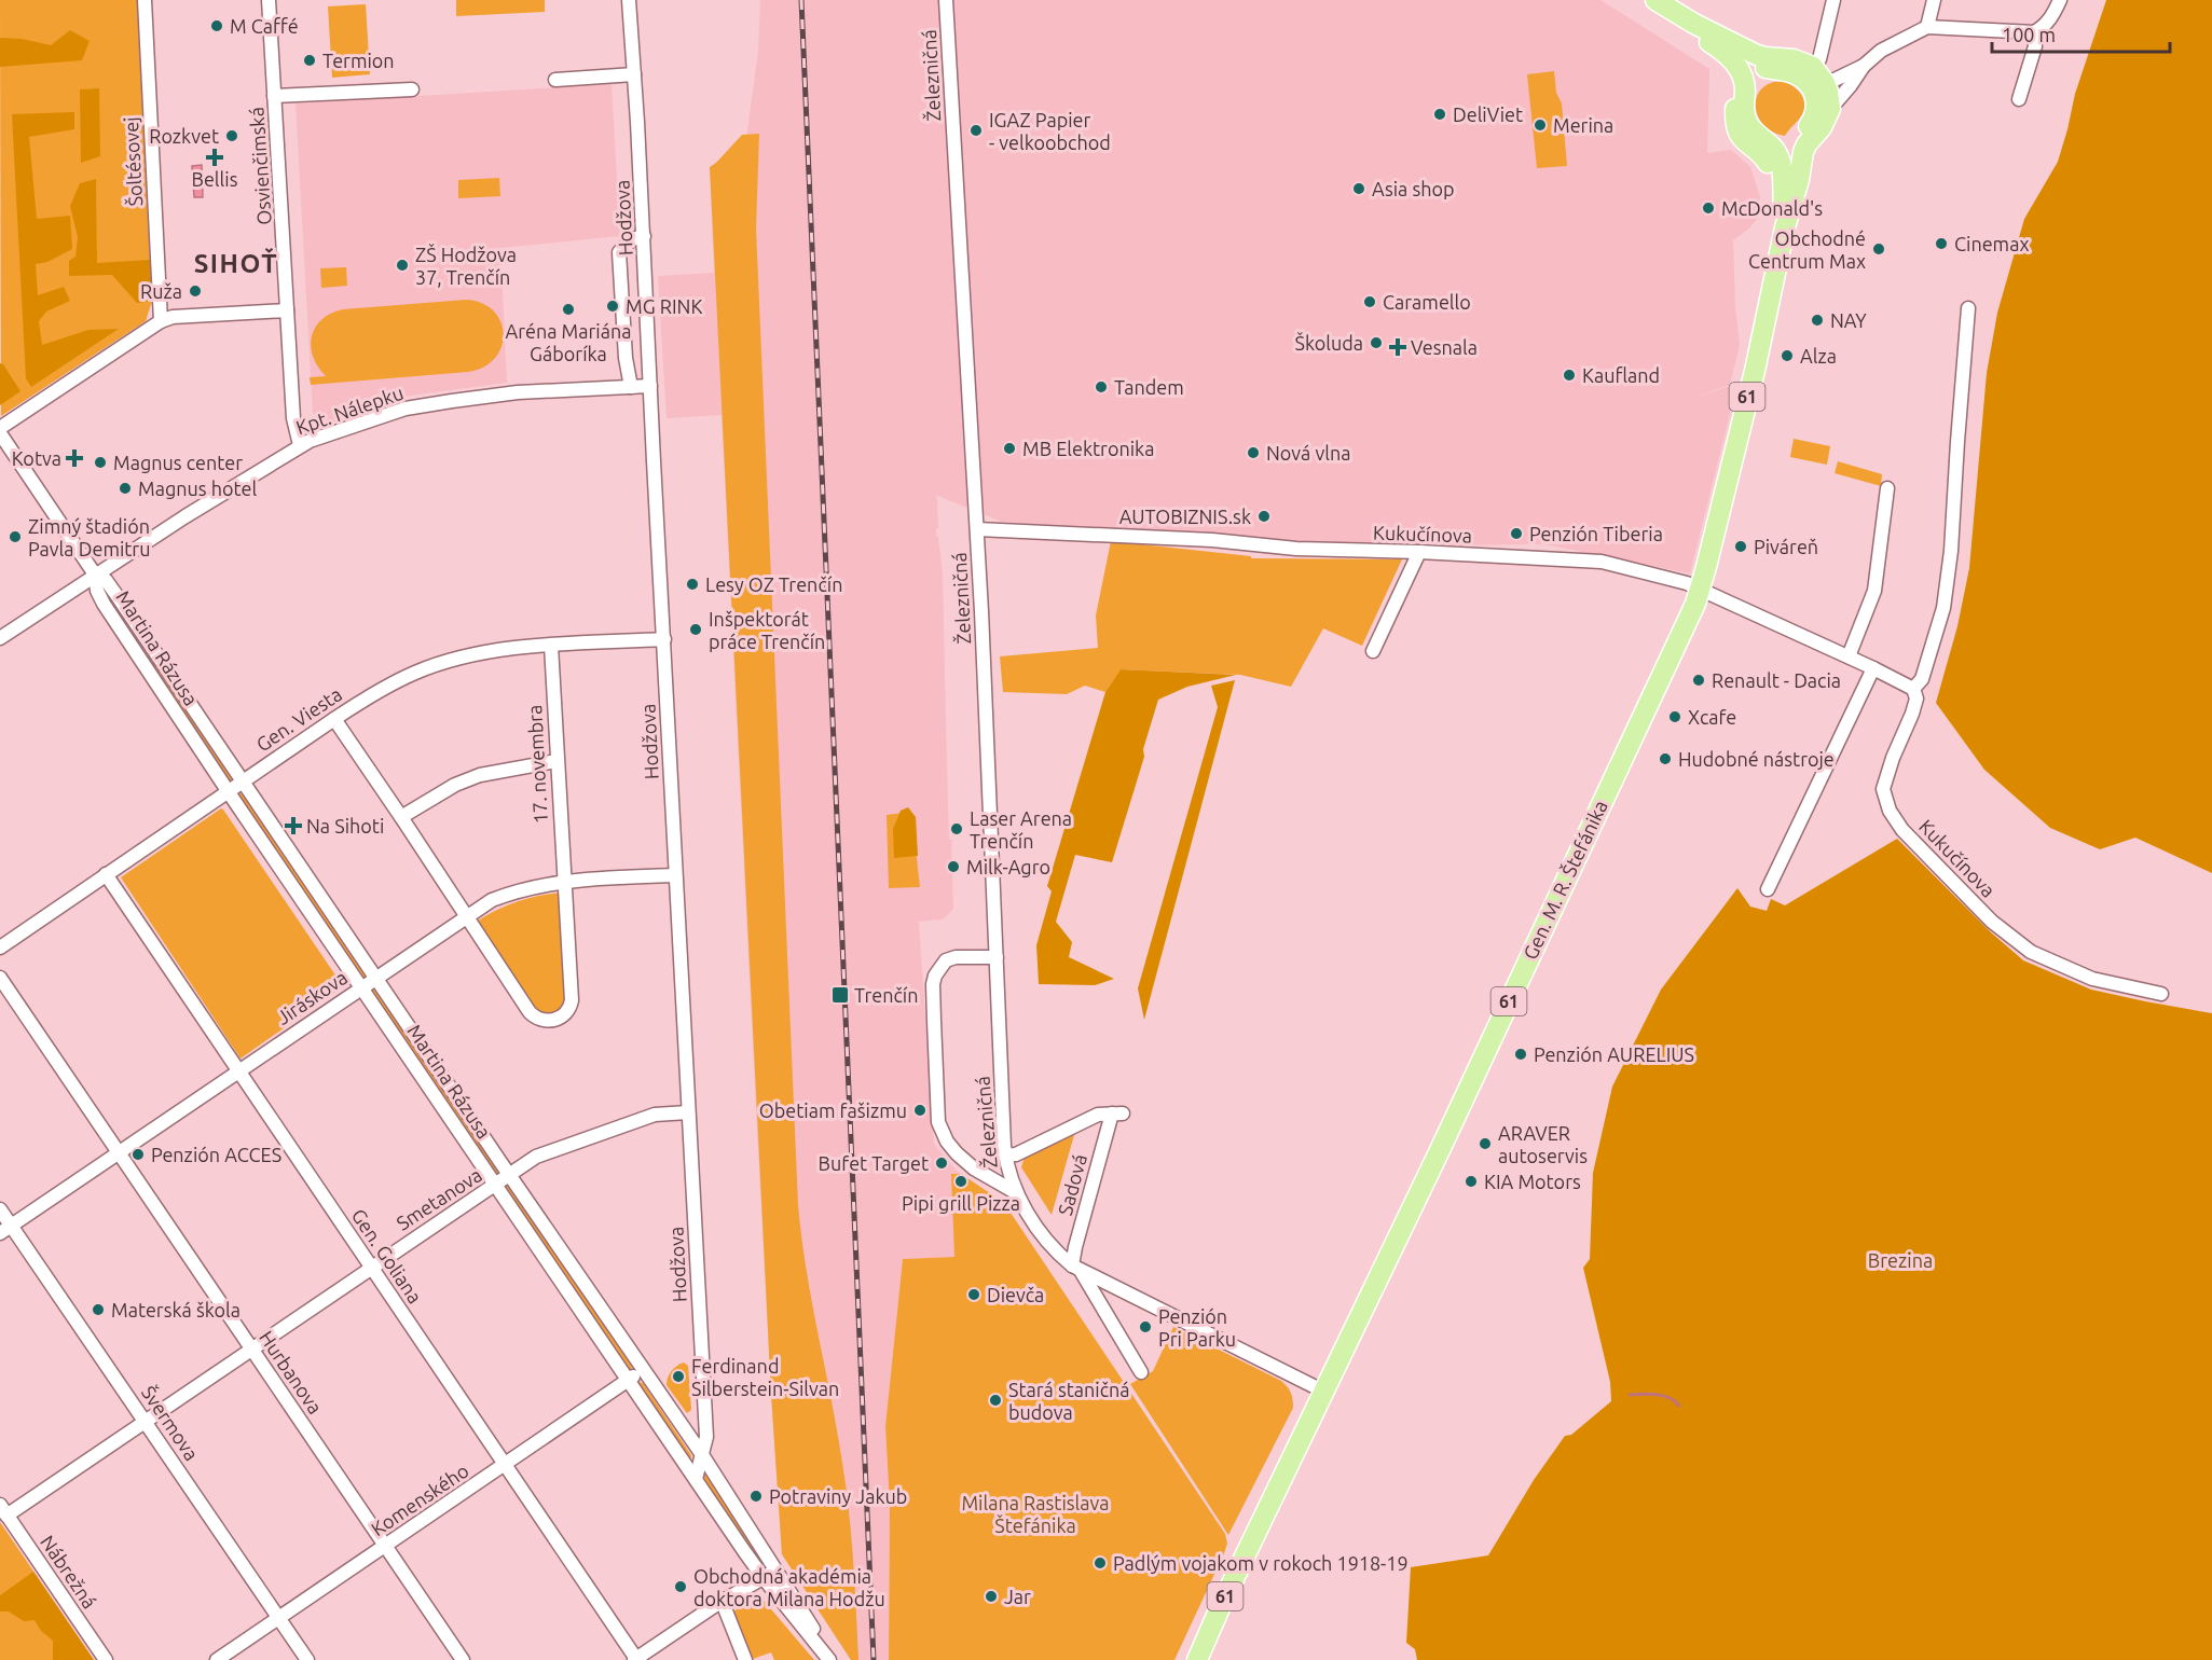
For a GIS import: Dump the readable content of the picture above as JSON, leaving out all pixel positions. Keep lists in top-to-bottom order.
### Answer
{
  "streets": {
    "main road": ["61", "Gen. M. R. Štefánika"],
    "street": [
      "Železničná",
      "Šoltésovej",
      "Osvienčimská",
      "Hodžova",
      "Kpt. Nálepku",
      "Kukučínova",
      "Martina Rázusa",
      "Gen. Viesta",
      "17. novembra",
      "Jiráskova",
      "Sadová",
      "Smetanova",
      "Gen. Goliana",
      "Hurbanova",
      "Švermova",
      "Komenského",
      "Nábrežná"
    ]
  },
  "crossings": [
    ["Železničná", "Kukučínova"],
    ["Železničná", "Sadová"],
    ["Osvienčimská", "Kpt. Nálepku"],
    ["Hodžova", "Kpt. Nálepku"],
    ["Hodžova", "Martina Rázusa"],
    ["Hodžova", "Gen. Viesta"],
    ["Hodžova", "Jiráskova"],
    ["Hodžova", "Smetanova"],
    ["61", "Kukučínova"],
    ["61", "Gen. M. R. Štefánika"],
    ["Kpt. Nálepku", "Martina Rázusa"],
    ["Kukučínova", "Gen. M. R. Štefánika"],
    ["Martina Rázusa", "Gen. Viesta"],
    ["Martina Rázusa", "Jiráskova"],
    ["Martina Rázusa", "Smetanova"],
    ["Martina Rázusa", "Komenského"],
    ["Gen. Viesta", "17. novembra"],
    ["Gen. Viesta", "Gen. Goliana"],
    ["17. novembra", "Jiráskova"],
    ["Jiráskova", "Gen. Goliana"],
    ["Jiráskova", "Hurbanova"],
    ["Jiráskova", "Švermova"],
    ["Smetanova", "Gen. Goliana"],
    ["Smetanova", "Hurbanova"],
    ["Smetanova", "Švermova"],
    ["Smetanova", "Nábrežná"],
    ["Gen. Goliana", "Komenského"],
    ["Hurbanova", "Komenského"],
    ["Švermova", "Komenského"]
  ],
  "districts": ["SIHOŤ"],
  "parks": ["Brezina", "Milana Rastislava Štefánika"],
  "places": {
    "other": [
      "M Caffé",
      "Termion",
      "DeliViet",
      "Merina",
      "IGAZ Papier - velkoobchod",
      "Rozkvet",
      "Asia shop",
      "McDonald's",
      "Cinemax",
      "Obchodné Centrum Max",
      "ZŠ Hodžova 37, Trenčín",
      "Ruža",
      "Caramello",
      "MG RINK",
      "Aréna Mariána Gáboríka",
      "NAY",
      "Školuda",
      "Alza",
      "Kaufland",
      "Tandem",
      "MB Elektronika",
      "Nová vlna",
      "Magnus center",
      "Magnus hotel",
      "AUTOBIZNIS.sk",
      "Penzión Tiberia",
      "Zimný štadión Pavla Demitru",
      "Piváreň",
      "Lesy OZ Trenčín",
      "Inšpektorát práce Trenčín",
      "Renault - Dacia",
      "Xcafe",
      "Hudobné nástroje",
      "Laser Arena Trenčín",
      "Milk-Agro",
      "Penzión AURELIUS",
      "Obetiam fašizmu",
      "ARAVER autoservis",
      "Penzión ACCES",
      "Bufet Target",
      "Pipi grill Pizza",
      "KIA Motors",
      "Dievča",
      "Materská škola",
      "Penzión Pri Parku",
      "Ferdinand Silberstein-Silvan",
      "Stará staničná budova",
      "Potraviny Jakub",
      "Padlým vojakom v rokoch 1918-19",
      "Obchodná akadémia doktora Milana Hodžu",
      "Jar"
    ],
    "health": [
      "Bellis",
      "Vesnala",
      "Kotva",
      "Na Sihoti"
    ],
    "transit": ["Trenčín"]
  },
  "scale_bar": "100 m"
}
